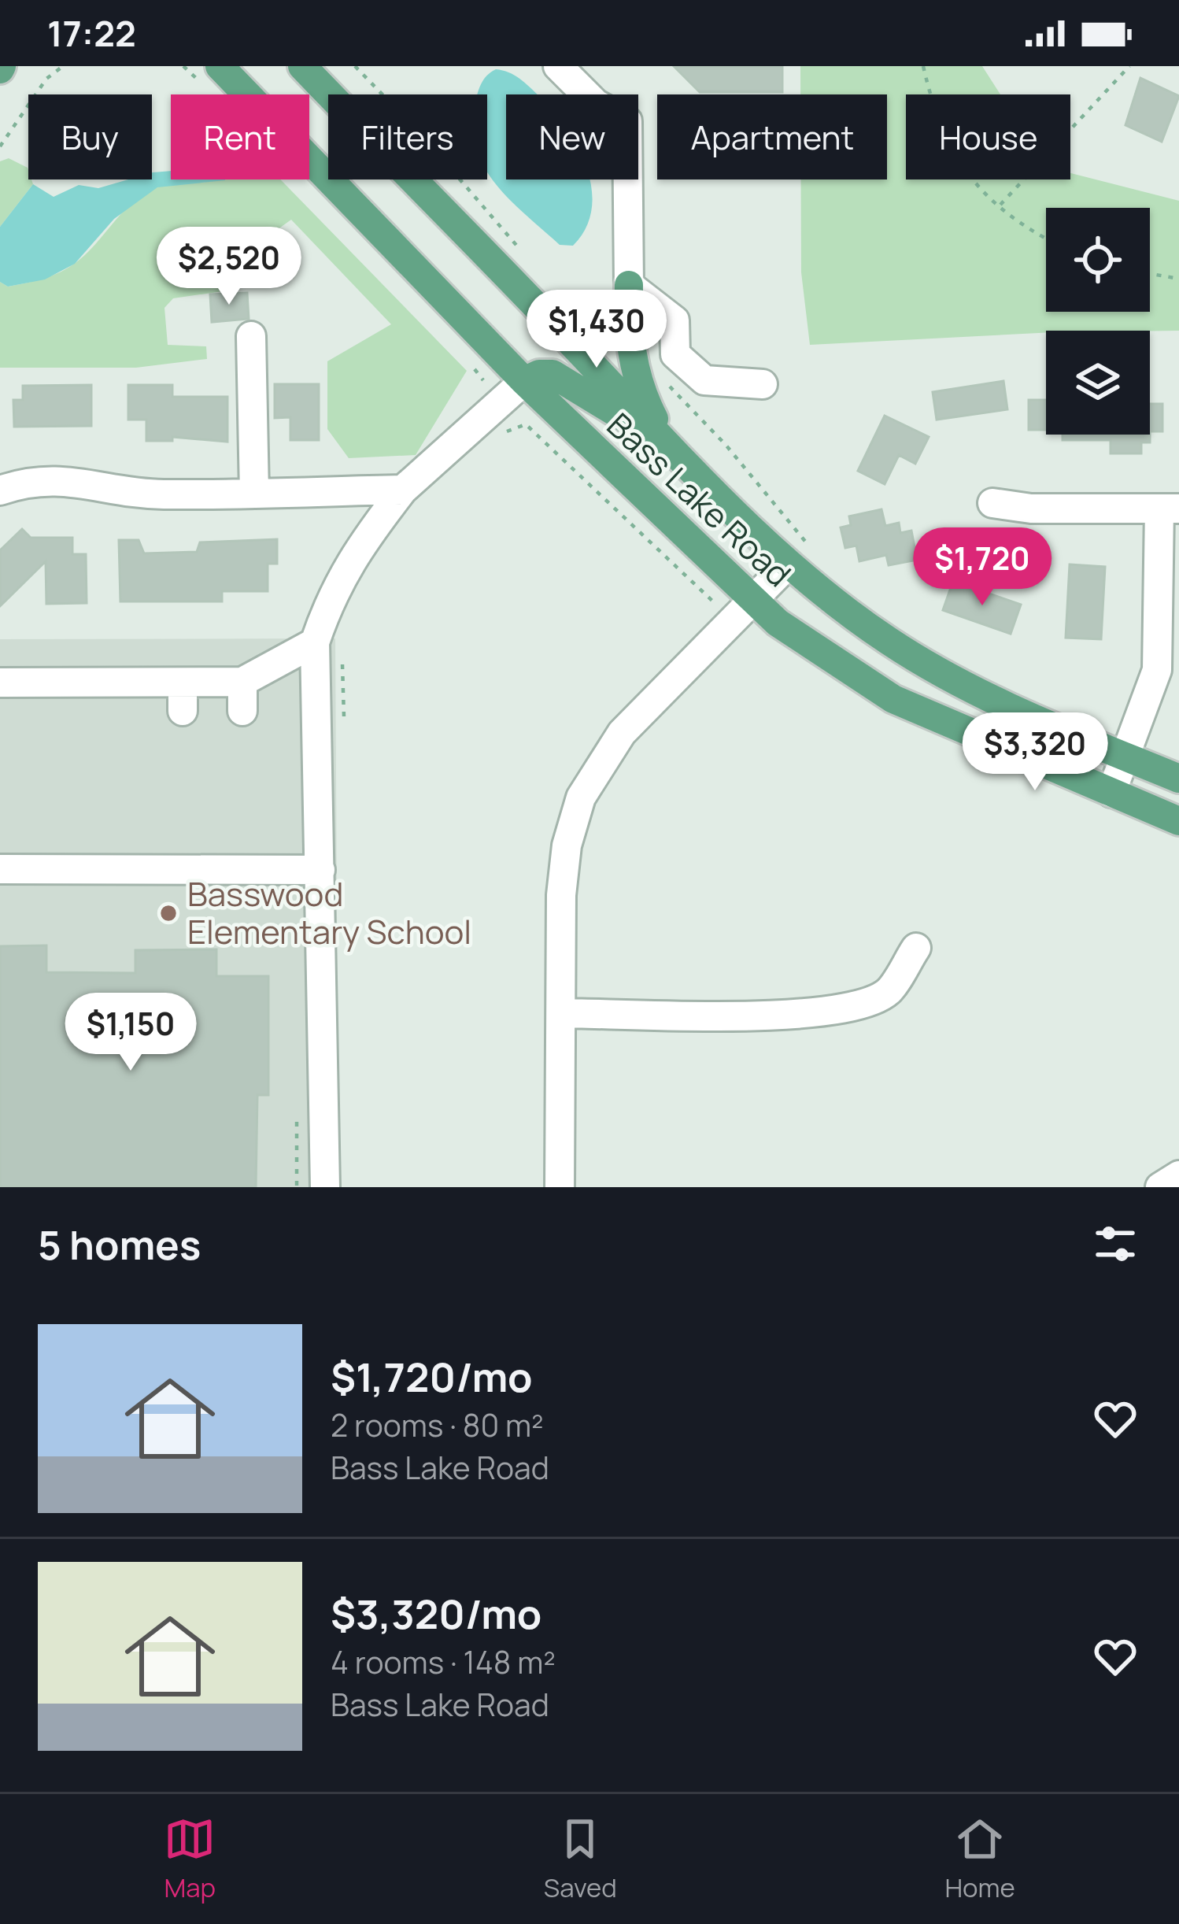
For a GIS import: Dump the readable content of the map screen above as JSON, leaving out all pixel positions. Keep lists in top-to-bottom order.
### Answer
{
  "streets": {
    "main road": ["Bass Lake Road"]
  },
  "places": ["Basswood Elementary School"],
  "page": {
    "status": "17:22",
    "chip": [
      "Buy",
      "Rent",
      "Filters",
      "New",
      "Apartment",
      "House"
    ],
    "price": [
      "$2,520",
      "$1,430",
      "$1,720",
      "$3,320",
      "$1,150"
    ],
    "heading": "5 homes",
    "list": [
      {
        "name": "$1,720/mo",
        "note": "2 rooms · 80 m² · Bass Lake Road"
      },
      {
        "name": "$3,320/mo",
        "note": "4 rooms · 148 m² · Bass Lake Road"
      }
    ],
    "tabs": ["Map", "Saved", "Home"]
  }
}
